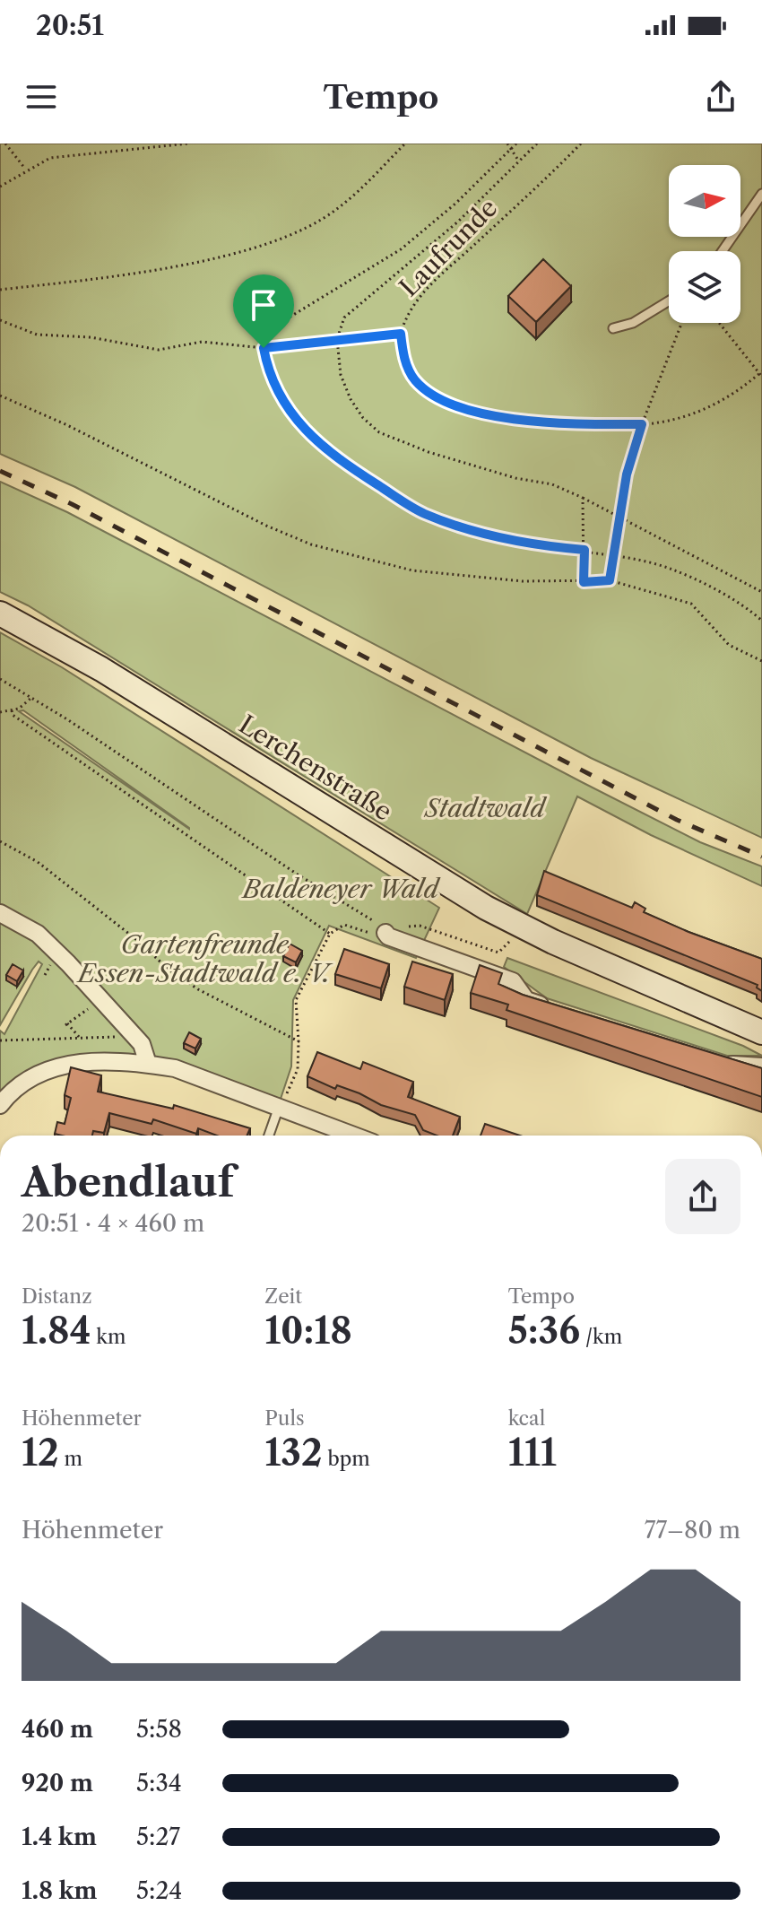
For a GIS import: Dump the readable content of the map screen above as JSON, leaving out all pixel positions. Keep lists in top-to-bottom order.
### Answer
{
  "streets": {
    "main road": ["Lerchenstraße"],
    "path": ["Laufrunde"]
  },
  "parks": ["Stadtwald", "Baldeneyer Wald", "Gartenfreunde Essen-Stadtwald e. V."],
  "north": "right",
  "page": {
    "status": "20:51",
    "header": "Tempo",
    "heading": ["Abendlauf", "20:51 · 4 × 460 m"],
    "stats": [
      ["Distanz", "1.84 km"],
      ["Zeit", "10:18"],
      ["Tempo", "5:36 /km"],
      ["Höhenmeter", "12 m"],
      ["Puls", "132 bpm"],
      ["kcal", "111"]
    ],
    "chart": ["Höhenmeter", "77–80 m"],
    "list": [
      {
        "name": "460 m",
        "note": "5:58"
      },
      {
        "name": "920 m",
        "note": "5:34"
      },
      {
        "name": "1.4 km",
        "note": "5:27"
      },
      {
        "name": "1.8 km",
        "note": "5:24"
      }
    ]
  }
}
